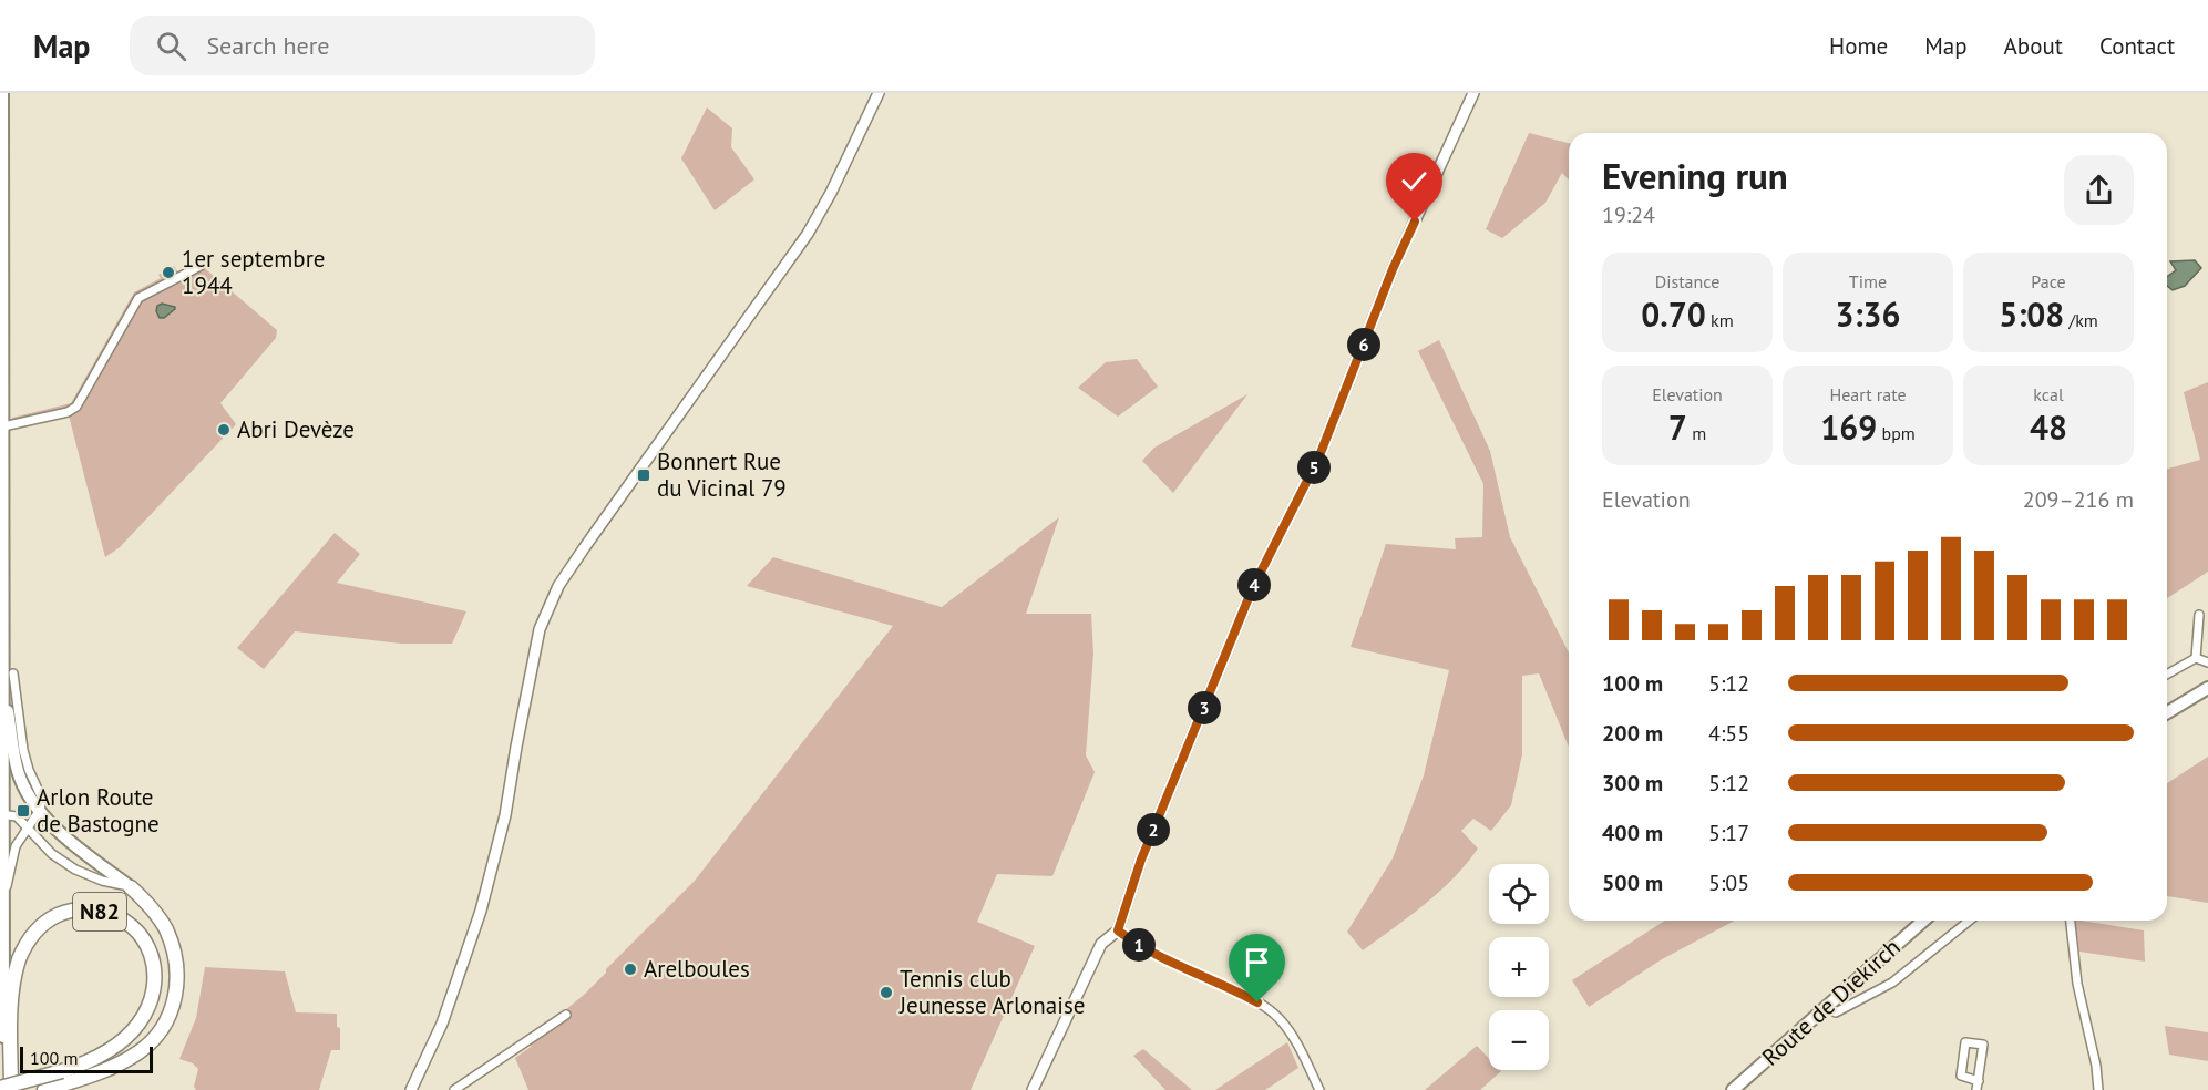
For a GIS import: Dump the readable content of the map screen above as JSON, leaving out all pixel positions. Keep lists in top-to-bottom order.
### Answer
{
  "streets": {
    "highway": ["N82"],
    "main road": ["Route de Diekirch"]
  },
  "places": {
    "other": [
      "1er septembre 1944",
      "Abri Devèze",
      "Arelboules",
      "Tennis club Jeunesse Arlonaise"
    ],
    "transit": ["Bonnert Rue du Vicinal 79", "Arlon Route de Bastogne"]
  },
  "scale_bar": "100 m",
  "page": {
    "header": "Map",
    "search": "Search here",
    "nav": [
      "Home",
      "Map",
      "About",
      "Contact"
    ],
    "heading": ["Evening run", "19:24"],
    "stats": [
      ["Distance", "0.70 km"],
      ["Time", "3:36"],
      ["Pace", "5:08 /km"],
      ["Elevation", "7 m"],
      ["Heart rate", "169 bpm"],
      ["kcal", "48"]
    ],
    "pins": [
      "6",
      "5",
      "4",
      "3",
      "2",
      "1"
    ],
    "chart": ["Elevation", "209–216 m"],
    "list": [
      {
        "name": "100 m",
        "note": "5:12"
      },
      {
        "name": "200 m",
        "note": "4:55"
      },
      {
        "name": "300 m",
        "note": "5:12"
      },
      {
        "name": "400 m",
        "note": "5:17"
      },
      {
        "name": "500 m",
        "note": "5:05"
      }
    ],
    "map_buttons": ["+", "−"],
    "scale": "100 m"
  }
}
